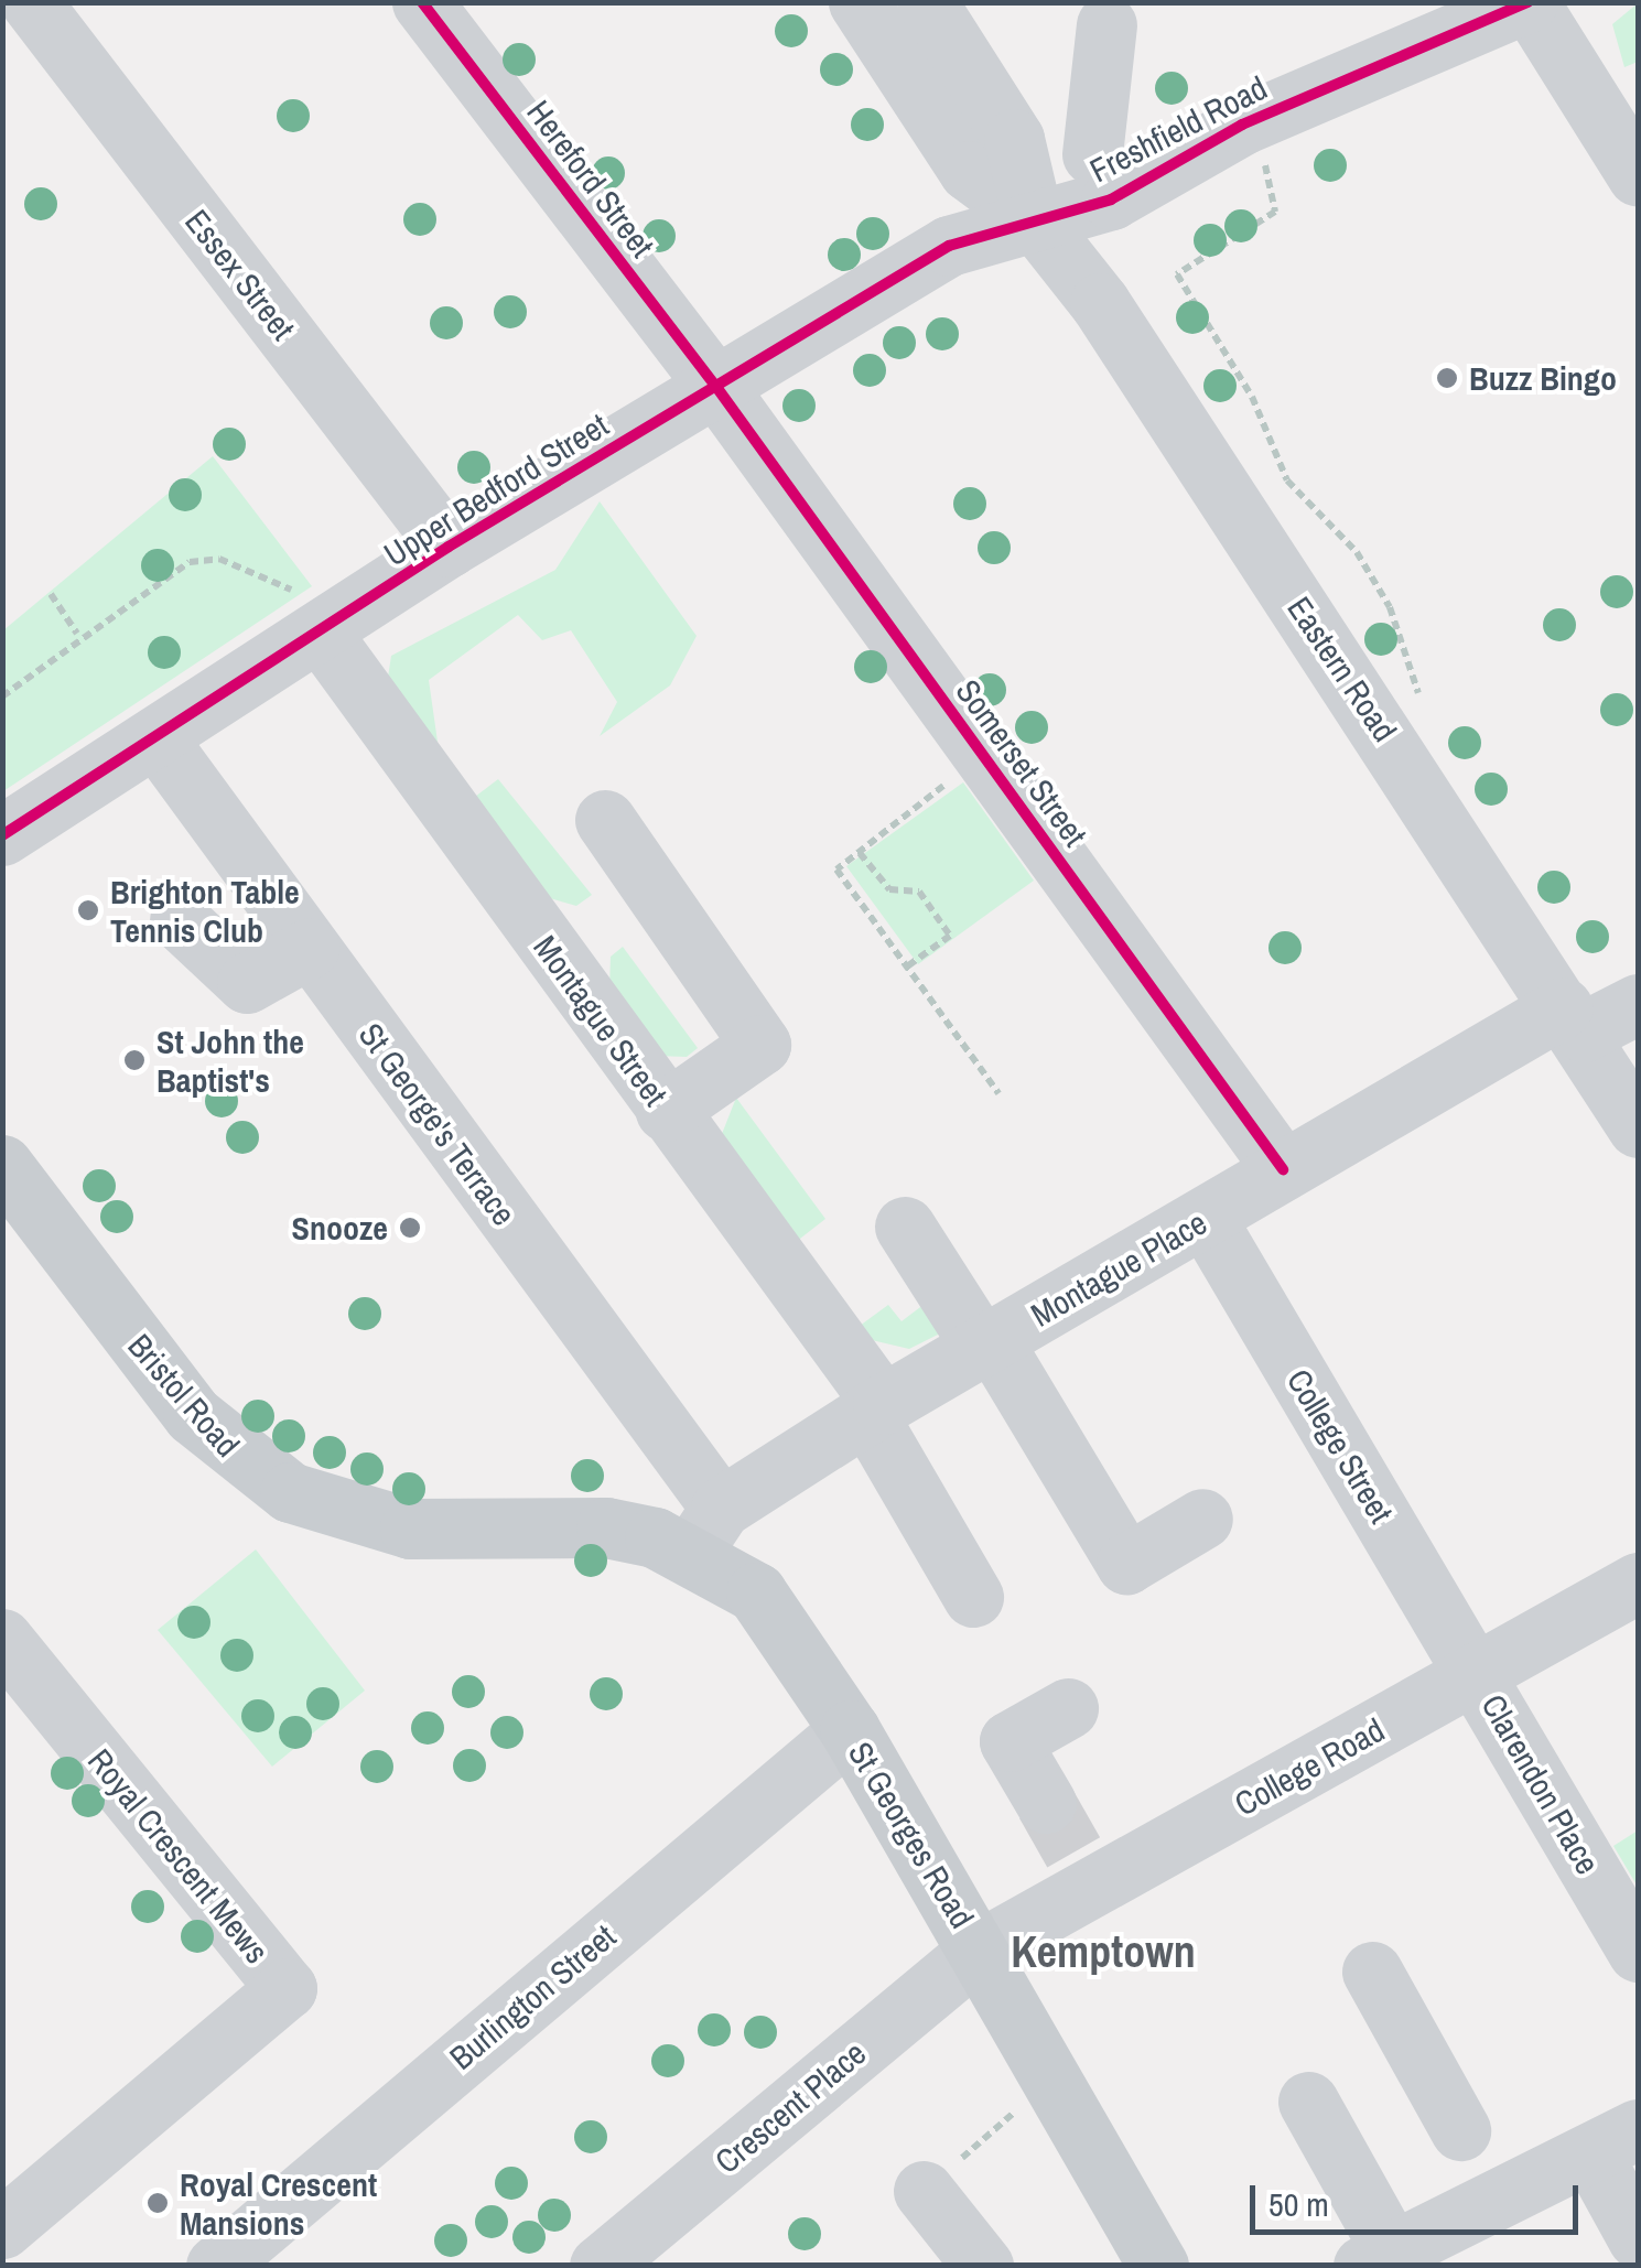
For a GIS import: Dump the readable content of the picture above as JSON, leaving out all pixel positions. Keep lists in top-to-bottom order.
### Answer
{
  "streets": {
    "main road": ["Bristol Road", "St Georges Road"],
    "street": [
      "Freshfield Road",
      "Hereford Street",
      "Essex Street",
      "Upper Bedford Street",
      "Eastern Road",
      "Somerset Street",
      "Montague Street",
      "St George's Terrace",
      "Montague Place",
      "College Street",
      "College Road",
      "Clarendon Place",
      "Royal Crescent Mews",
      "Burlington Street",
      "Crescent Place"
    ]
  },
  "crossings": [
    ["Freshfield Road", "Upper Bedford Street"],
    ["Freshfield Road", "Eastern Road"],
    ["Hereford Street", "Upper Bedford Street"],
    ["Hereford Street", "Somerset Street"],
    ["Essex Street", "Upper Bedford Street"],
    ["Upper Bedford Street", "Eastern Road"],
    ["Upper Bedford Street", "Somerset Street"],
    ["Upper Bedford Street", "Montague Street"],
    ["Upper Bedford Street", "St George's Terrace"],
    ["Eastern Road", "Montague Place"],
    ["Somerset Street", "Montague Place"],
    ["Montague Street", "Montague Place"],
    ["St George's Terrace", "Montague Place"],
    ["St George's Terrace", "Bristol Road"],
    ["St George's Terrace", "St Georges Road"],
    ["Montague Place", "Bristol Road"],
    ["Montague Place", "College Street"],
    ["Montague Place", "St Georges Road"],
    ["Bristol Road", "St Georges Road"],
    ["College Street", "College Road"],
    ["College Street", "Clarendon Place"],
    ["College Road", "Clarendon Place"],
    ["College Road", "St Georges Road"],
    ["College Road", "Crescent Place"],
    ["St Georges Road", "Burlington Street"],
    ["St Georges Road", "Crescent Place"]
  ],
  "districts": ["Kemptown"],
  "places": [
    "Buzz Bingo",
    "Brighton Table Tennis Club",
    "St John the Baptist's",
    "Snooze",
    "Royal Crescent Mansions"
  ],
  "scale_bar": "50 m"
}
